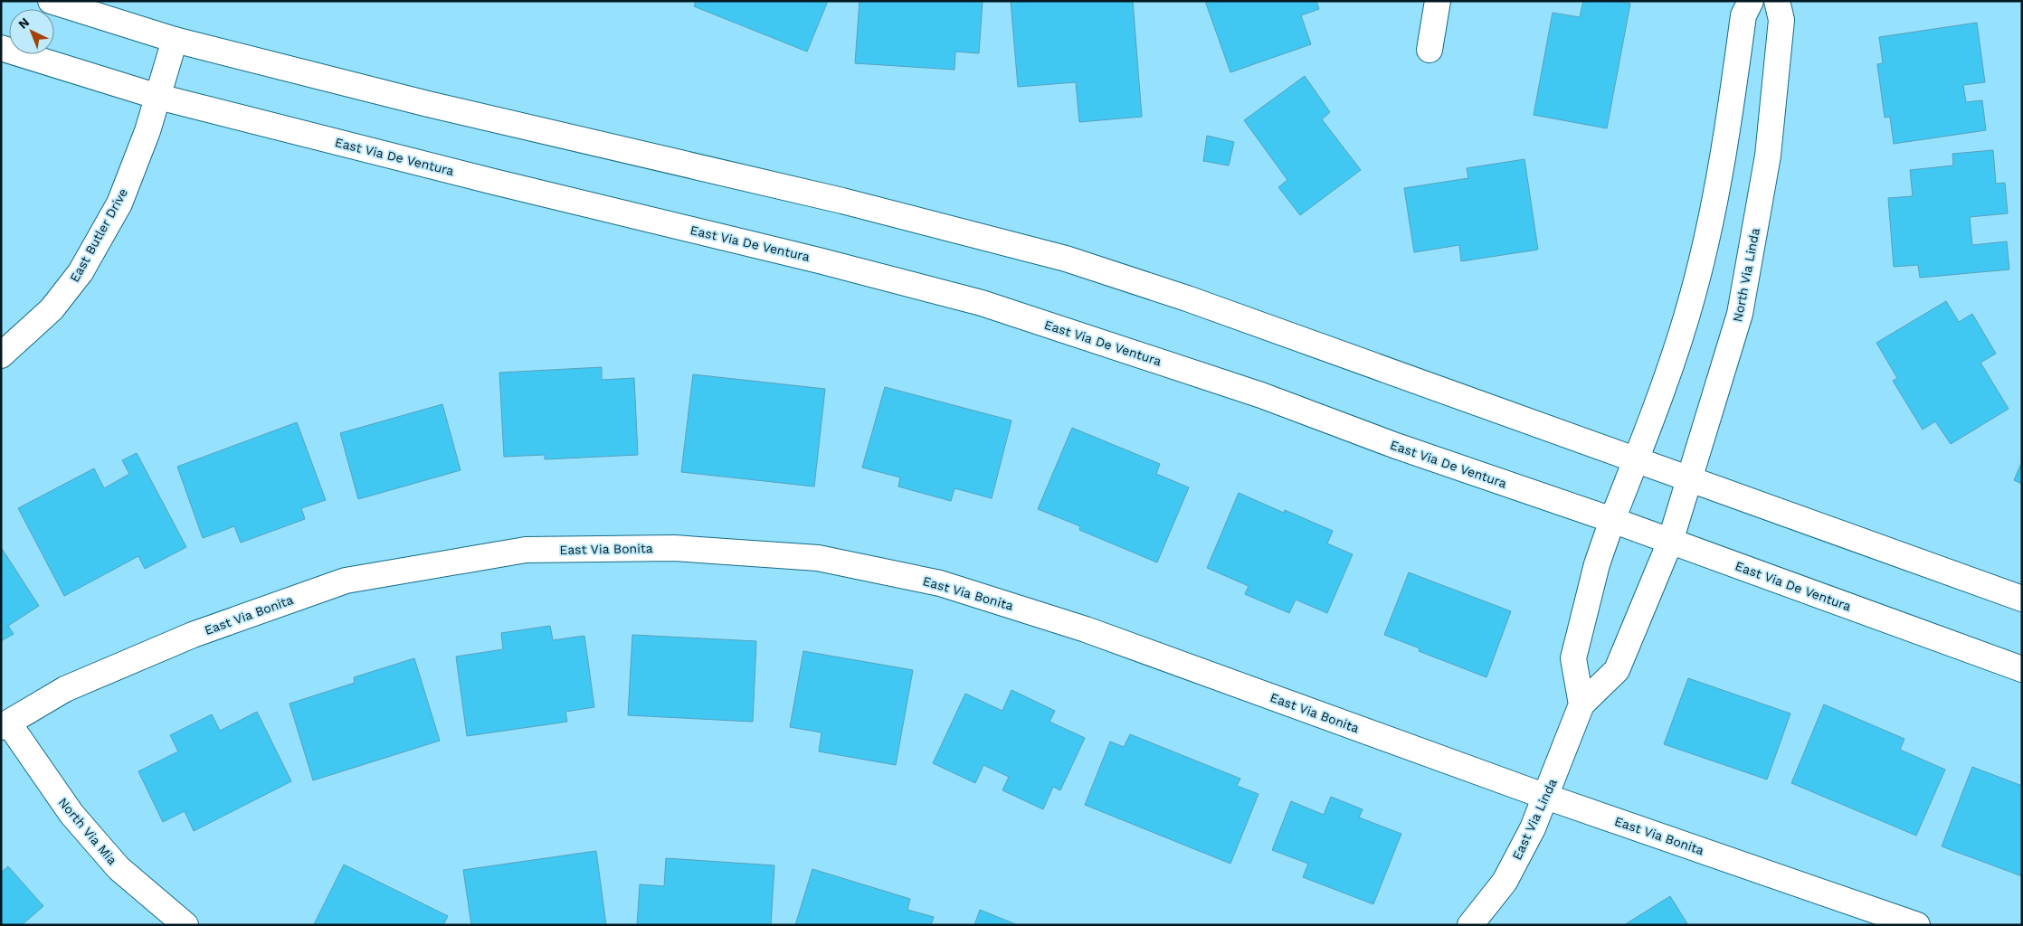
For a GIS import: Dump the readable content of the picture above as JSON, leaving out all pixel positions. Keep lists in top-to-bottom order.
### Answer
{
  "streets": {
    "street": [
      "East Via De Ventura",
      "East Butler Drive",
      "North Via Linda",
      "East Via Bonita",
      "East Via Linda",
      "North Via Mia"
    ]
  },
  "crossings": [
    ["East Via De Ventura", "East Butler Drive"],
    ["East Via De Ventura", "North Via Linda"],
    ["East Via De Ventura", "East Via Linda"],
    ["North Via Linda", "East Via Linda"],
    ["East Via Bonita", "East Via Linda"],
    ["East Via Bonita", "North Via Mia"]
  ],
  "north": "top left"
}
